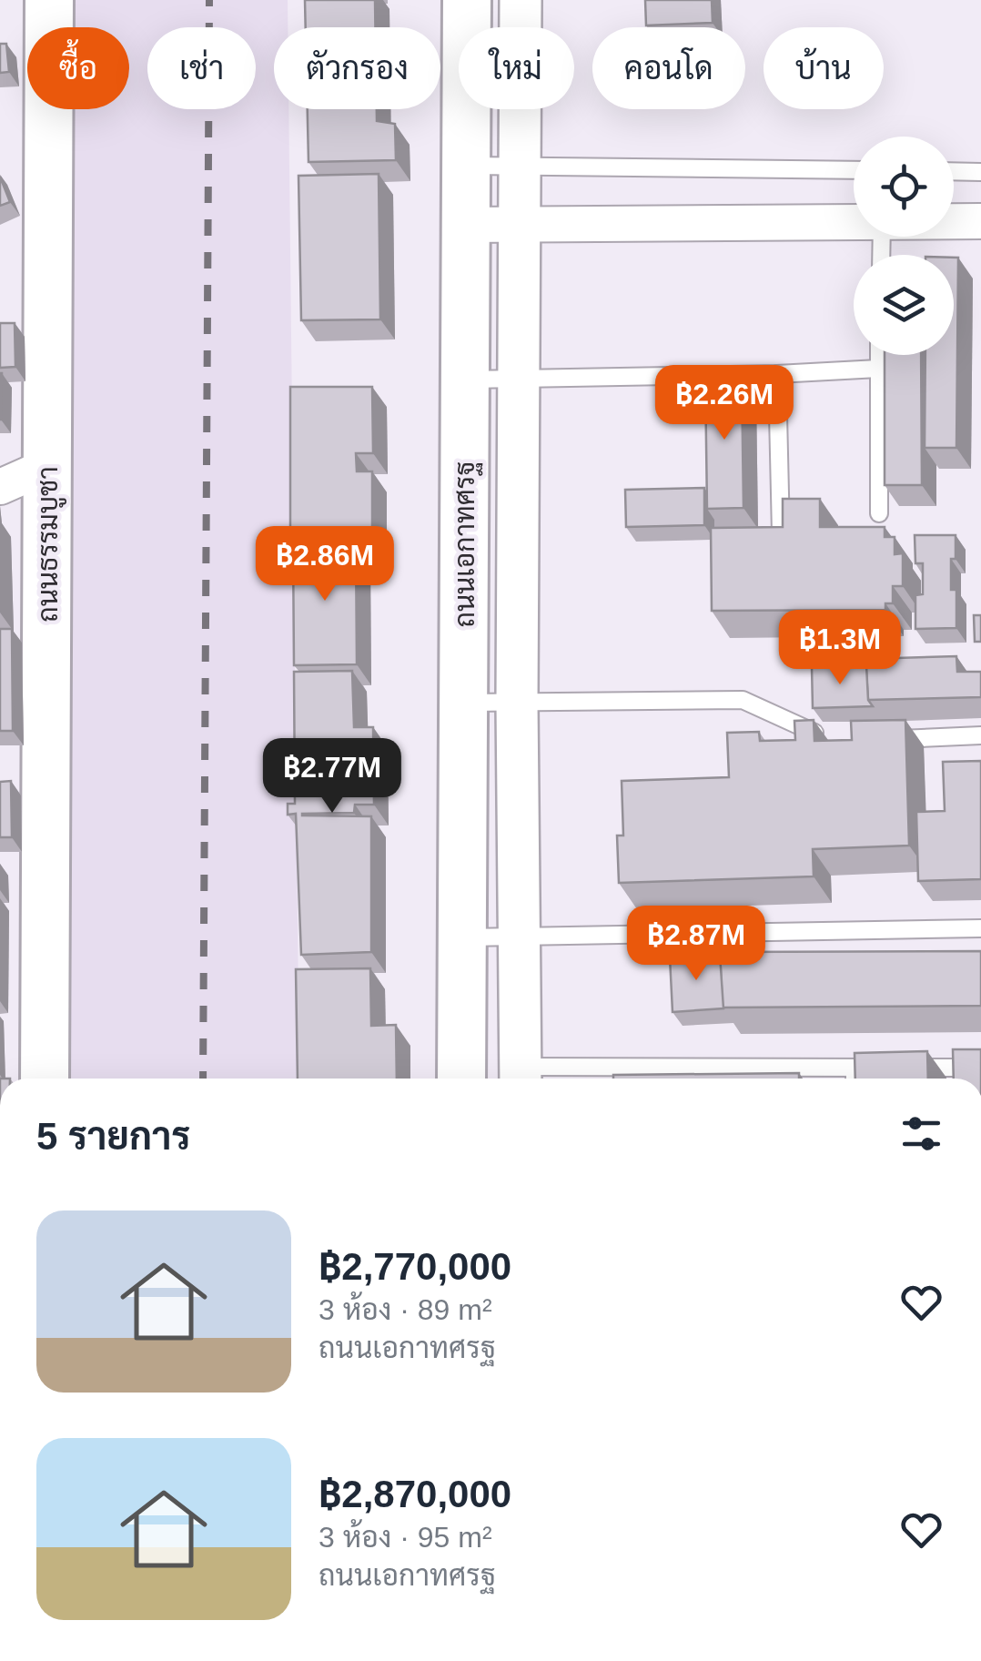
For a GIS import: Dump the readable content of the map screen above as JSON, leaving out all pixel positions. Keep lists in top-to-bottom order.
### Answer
{
  "streets": {
    "main road": ["ถนนธรรมบูชา", "ถนนเอกาทศรฐ"]
  },
  "page": {
    "chip": [
      "ซื้อ",
      "เช่า",
      "ตัวกรอง",
      "ใหม่",
      "คอนโด",
      "บ้าน"
    ],
    "price": [
      "฿2.26M",
      "฿2.86M",
      "฿1.3M",
      "฿2.77M",
      "฿2.87M"
    ],
    "heading": "5 รายการ",
    "list": [
      {
        "name": "฿2,770,000",
        "note": "3 ห้อง · 89 m² · ถนนเอกาทศรฐ"
      },
      {
        "name": "฿2,870,000",
        "note": "3 ห้อง · 95 m² · ถนนเอกาทศรฐ"
      }
    ]
  }
}
